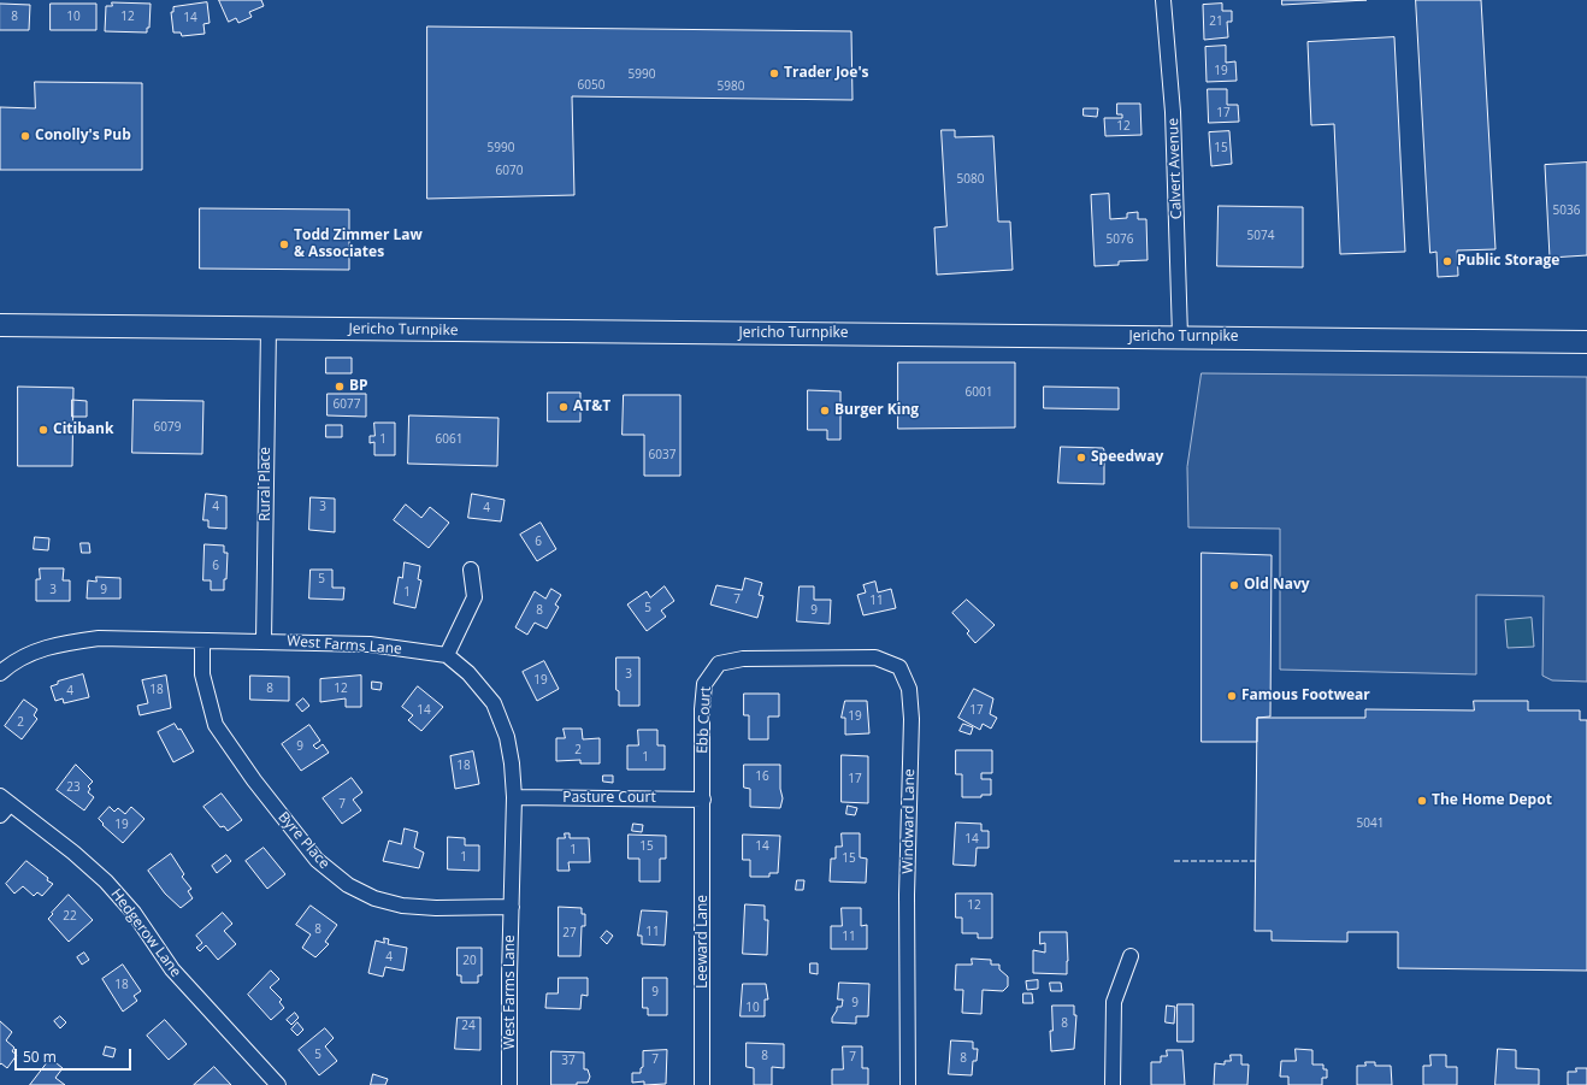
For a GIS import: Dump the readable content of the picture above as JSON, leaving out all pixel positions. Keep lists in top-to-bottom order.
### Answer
{
  "streets": {
    "main road": ["Jericho Turnpike"],
    "street": [
      "Calvert Avenue",
      "Rural Place",
      "West Farms Lane",
      "Ebb Court",
      "Pasture Court",
      "Windward Lane",
      "Byre Place",
      "Hedgerow Lane",
      "Leeward Lane"
    ]
  },
  "crossings": [
    ["Calvert Avenue", "Jericho Turnpike"],
    ["Jericho Turnpike", "Rural Place"],
    ["Rural Place", "West Farms Lane"],
    ["West Farms Lane", "Pasture Court"],
    ["West Farms Lane", "Byre Place"],
    ["Ebb Court", "Pasture Court"],
    ["Ebb Court", "Windward Lane"],
    ["Ebb Court", "Leeward Lane"],
    ["Pasture Court", "Leeward Lane"]
  ],
  "places": [
    "Trader Joe's",
    "Conolly's Pub",
    "Todd Zimmer Law & Associates",
    "Public Storage",
    "BP",
    "AT&T",
    "Burger King",
    "Citibank",
    "Speedway",
    "Old Navy",
    "Famous Footwear",
    "The Home Depot"
  ],
  "house_numbers": [
    "8",
    "10",
    "12",
    "14",
    "21",
    "19",
    "5990",
    "6050",
    "5980",
    "17",
    "12",
    "5990",
    "15",
    "6070",
    "5080",
    "5036",
    "5074",
    "5076",
    "6001",
    "6077",
    "6079",
    "1",
    "6061",
    "6037",
    "4",
    "3",
    "4",
    "6",
    "6",
    "5",
    "3",
    "9",
    "1",
    "7",
    "11",
    "5",
    "8",
    "9",
    "3",
    "19",
    "8",
    "12",
    "18",
    "4",
    "14",
    "17",
    "19",
    "2",
    "9",
    "2",
    "1",
    "18",
    "16",
    "17",
    "23",
    "7",
    "5041",
    "19",
    "14",
    "15",
    "14",
    "1",
    "1",
    "15",
    "12",
    "22",
    "8",
    "11",
    "27",
    "11",
    "4",
    "20",
    "18",
    "9",
    "9",
    "10",
    "8",
    "24",
    "5",
    "8",
    "7",
    "8",
    "7",
    "37"
  ],
  "scale_bar": "50 m"
}
